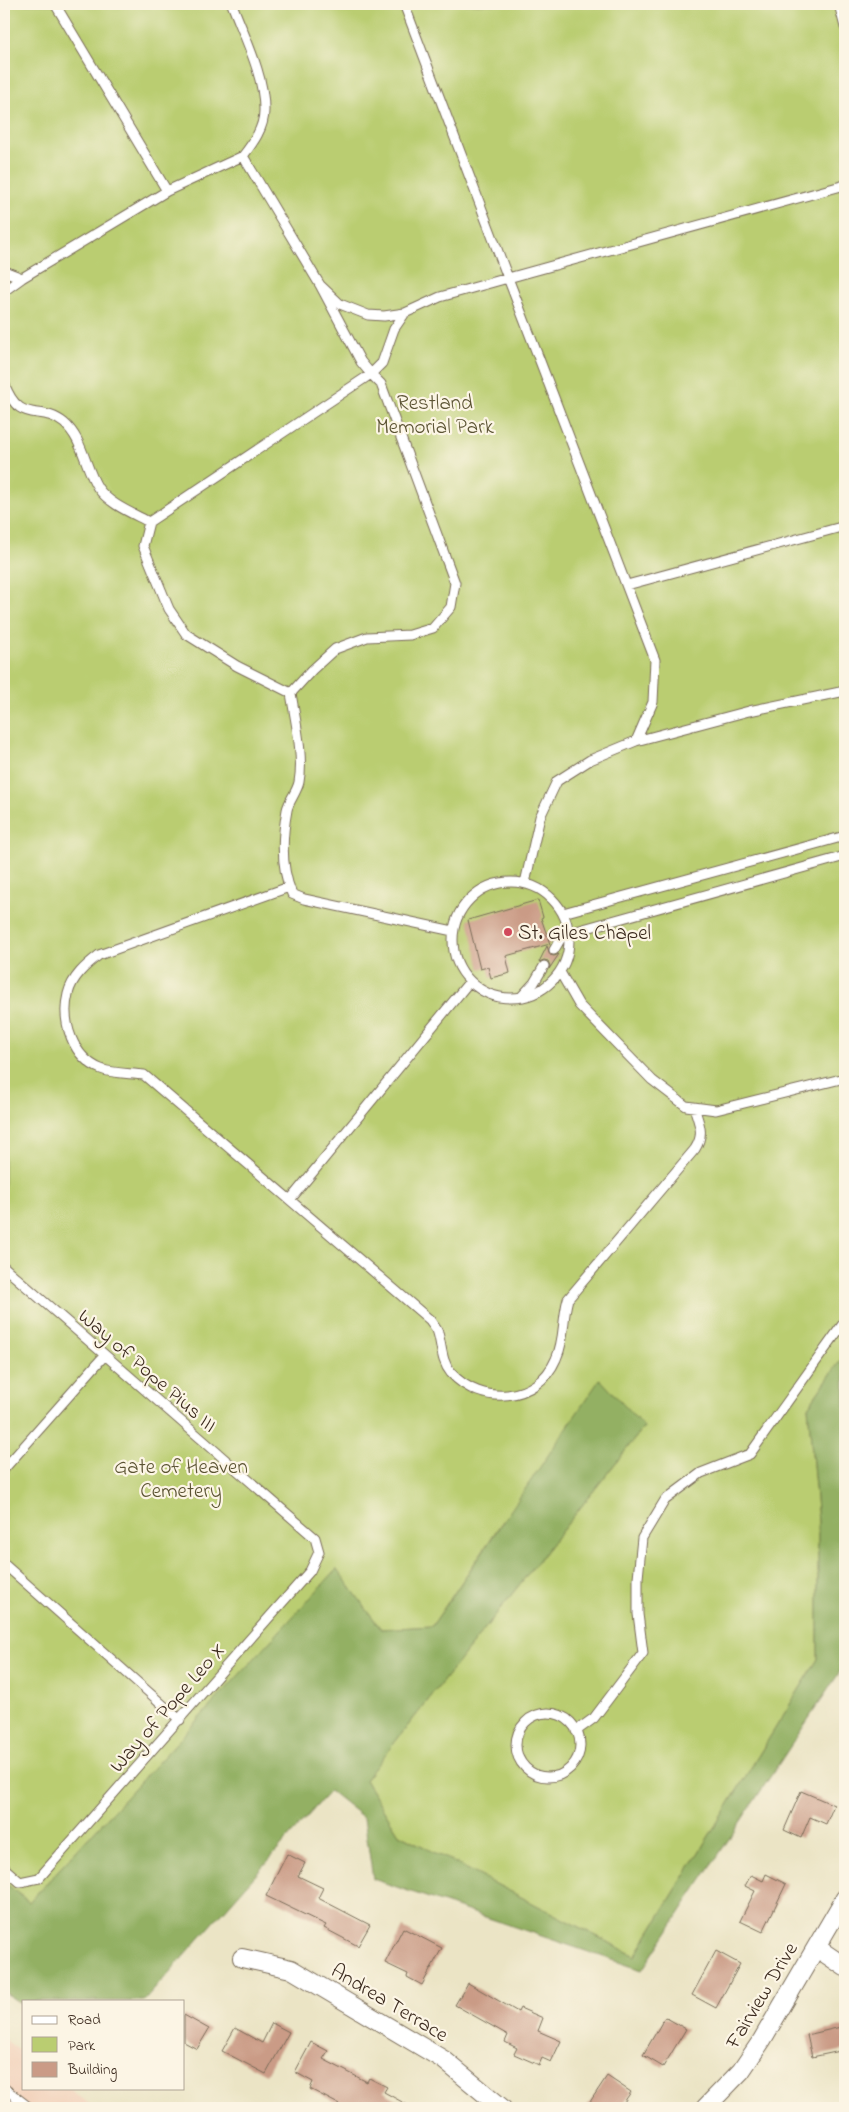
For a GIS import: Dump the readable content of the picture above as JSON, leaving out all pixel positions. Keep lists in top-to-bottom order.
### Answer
{
  "streets": {
    "street": ["Fairview Drive", "Andrea Terrace"],
    "lane": ["Way of Pope Pius III", "Way of Pope Leo X"]
  },
  "crossings": [
    ["Way of Pope Pius III", "Way of Pope Leo X"]
  ],
  "parks": ["Restland Memorial Park", "Gate of Heaven Cemetery"],
  "places": ["St. Giles Chapel"],
  "legend": ["Road", "Park", "Building"]
}
